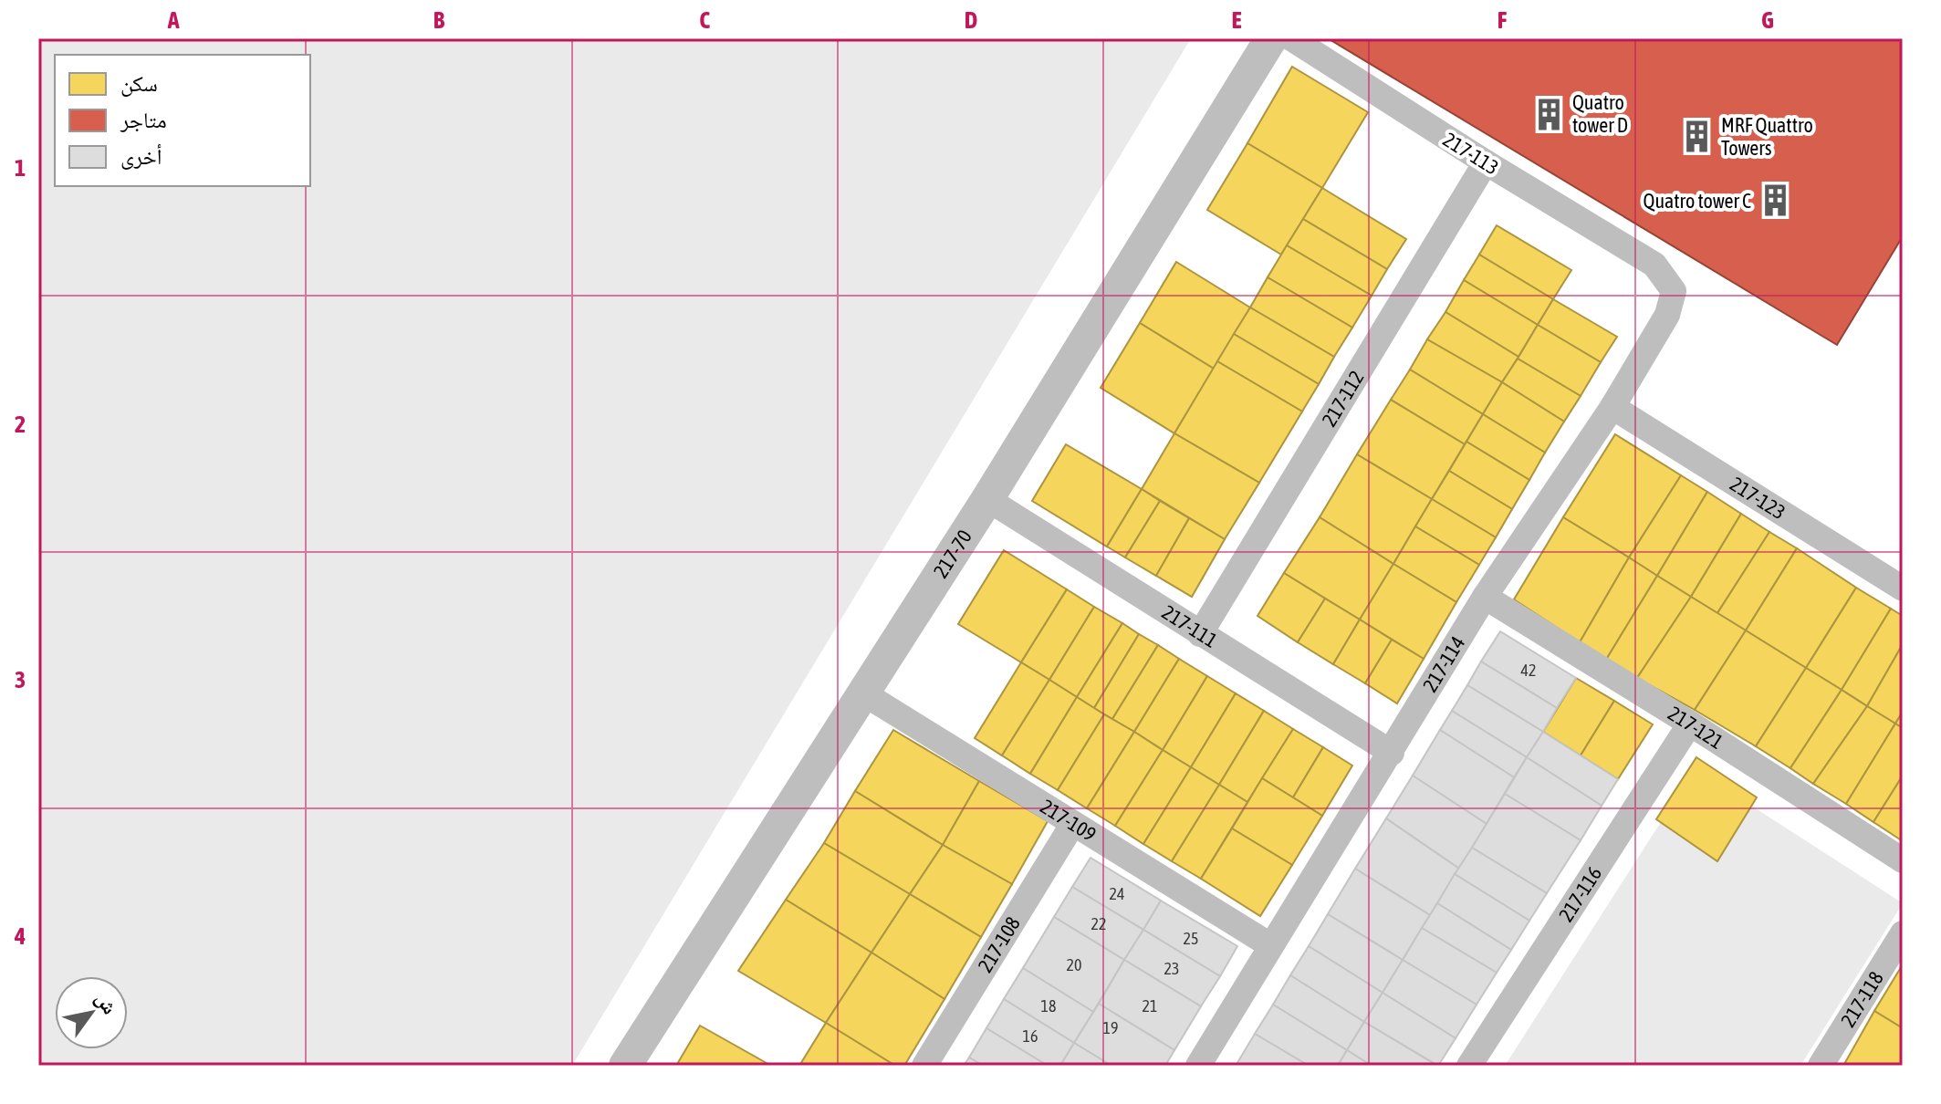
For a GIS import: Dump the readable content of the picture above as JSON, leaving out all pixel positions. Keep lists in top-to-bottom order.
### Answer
{
  "streets": {
    "street": [
      "217-113",
      "217-112",
      "217-123",
      "217-70",
      "217-111",
      "217-114",
      "217-121",
      "217-109",
      "217-116",
      "217-108",
      "217-118"
    ]
  },
  "crossings": [
    ["217-113", "217-112"],
    ["217-113", "217-114"],
    ["217-112", "217-111"],
    ["217-123", "217-114"],
    ["217-70", "217-111"],
    ["217-70", "217-109"],
    ["217-111", "217-114"],
    ["217-114", "217-121"],
    ["217-114", "217-109"],
    ["217-121", "217-116"],
    ["217-109", "217-108"]
  ],
  "places": {
    "building": ["Quatro tower D", "MRF Quattro Towers", "Quatro tower C"]
  },
  "house_numbers": [
    "42",
    "24",
    "22",
    "25",
    "20",
    "23",
    "18",
    "21",
    "19",
    "16"
  ],
  "legend": ["سكن", "متاجر", "أخرى"],
  "north": "top right",
  "grid": {
    "columns": [
      "A",
      "B",
      "C",
      "D",
      "E",
      "F",
      "G"
    ],
    "rows": [
      "1",
      "2",
      "3",
      "4"
    ]
  }
}
